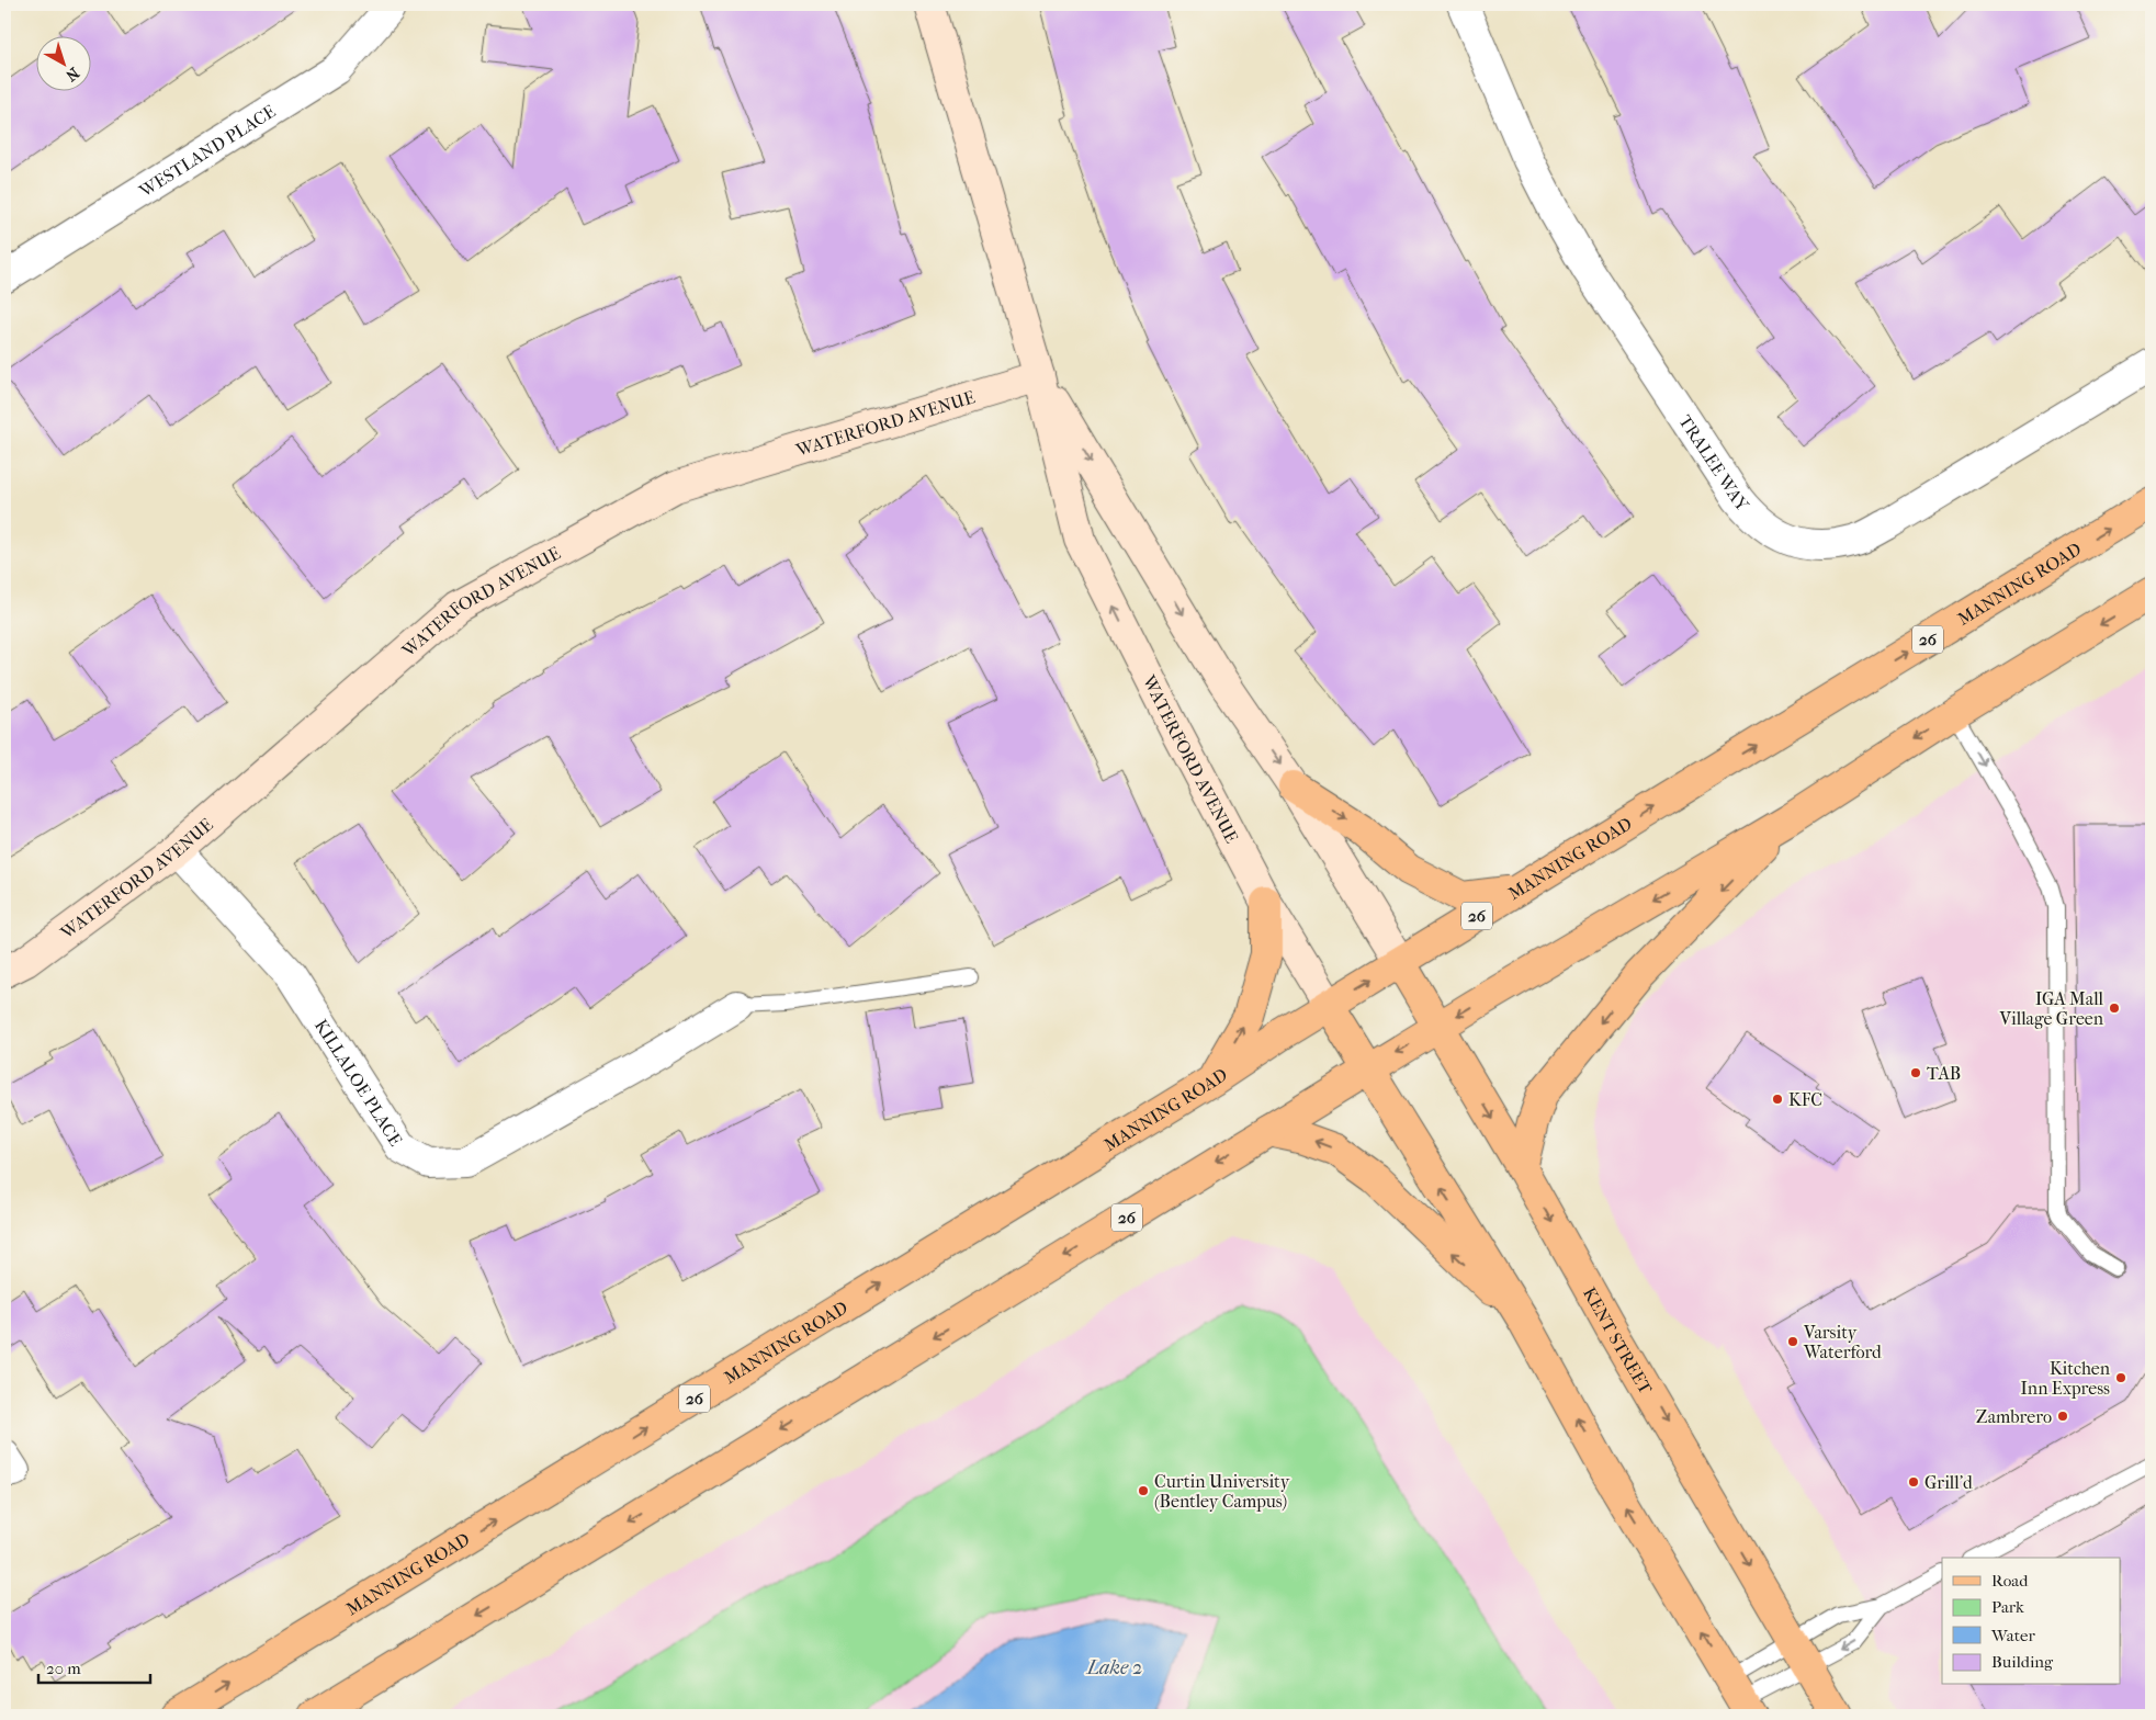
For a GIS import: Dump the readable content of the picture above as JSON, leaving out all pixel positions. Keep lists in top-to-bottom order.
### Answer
{
  "streets": {
    "main road": ["MANNING ROAD", "26", "KENT STREET"],
    "street": [
      "WESTLAND PLACE",
      "WATERFORD AVENUE",
      "TRALEE WAY",
      "KILLALOE PLACE"
    ]
  },
  "crossings": [
    ["WATERFORD AVENUE", "MANNING ROAD"],
    ["WATERFORD AVENUE", "KILLALOE PLACE"],
    ["WATERFORD AVENUE", "KENT STREET"],
    ["MANNING ROAD", "KENT STREET"],
    ["26", "KENT STREET"]
  ],
  "water": ["Lake 2"],
  "places": [
    "IGA Mall Village Green",
    "TAB",
    "KFC",
    "Varsity Waterford",
    "Kitchen Inn Express",
    "Zambrero",
    "Grill'd",
    "Curtin University (Bentley Campus)"
  ],
  "legend": [
    "Road",
    "Park",
    "Water",
    "Building"
  ],
  "scale_bar": "20 m",
  "north": "bottom right"
}
